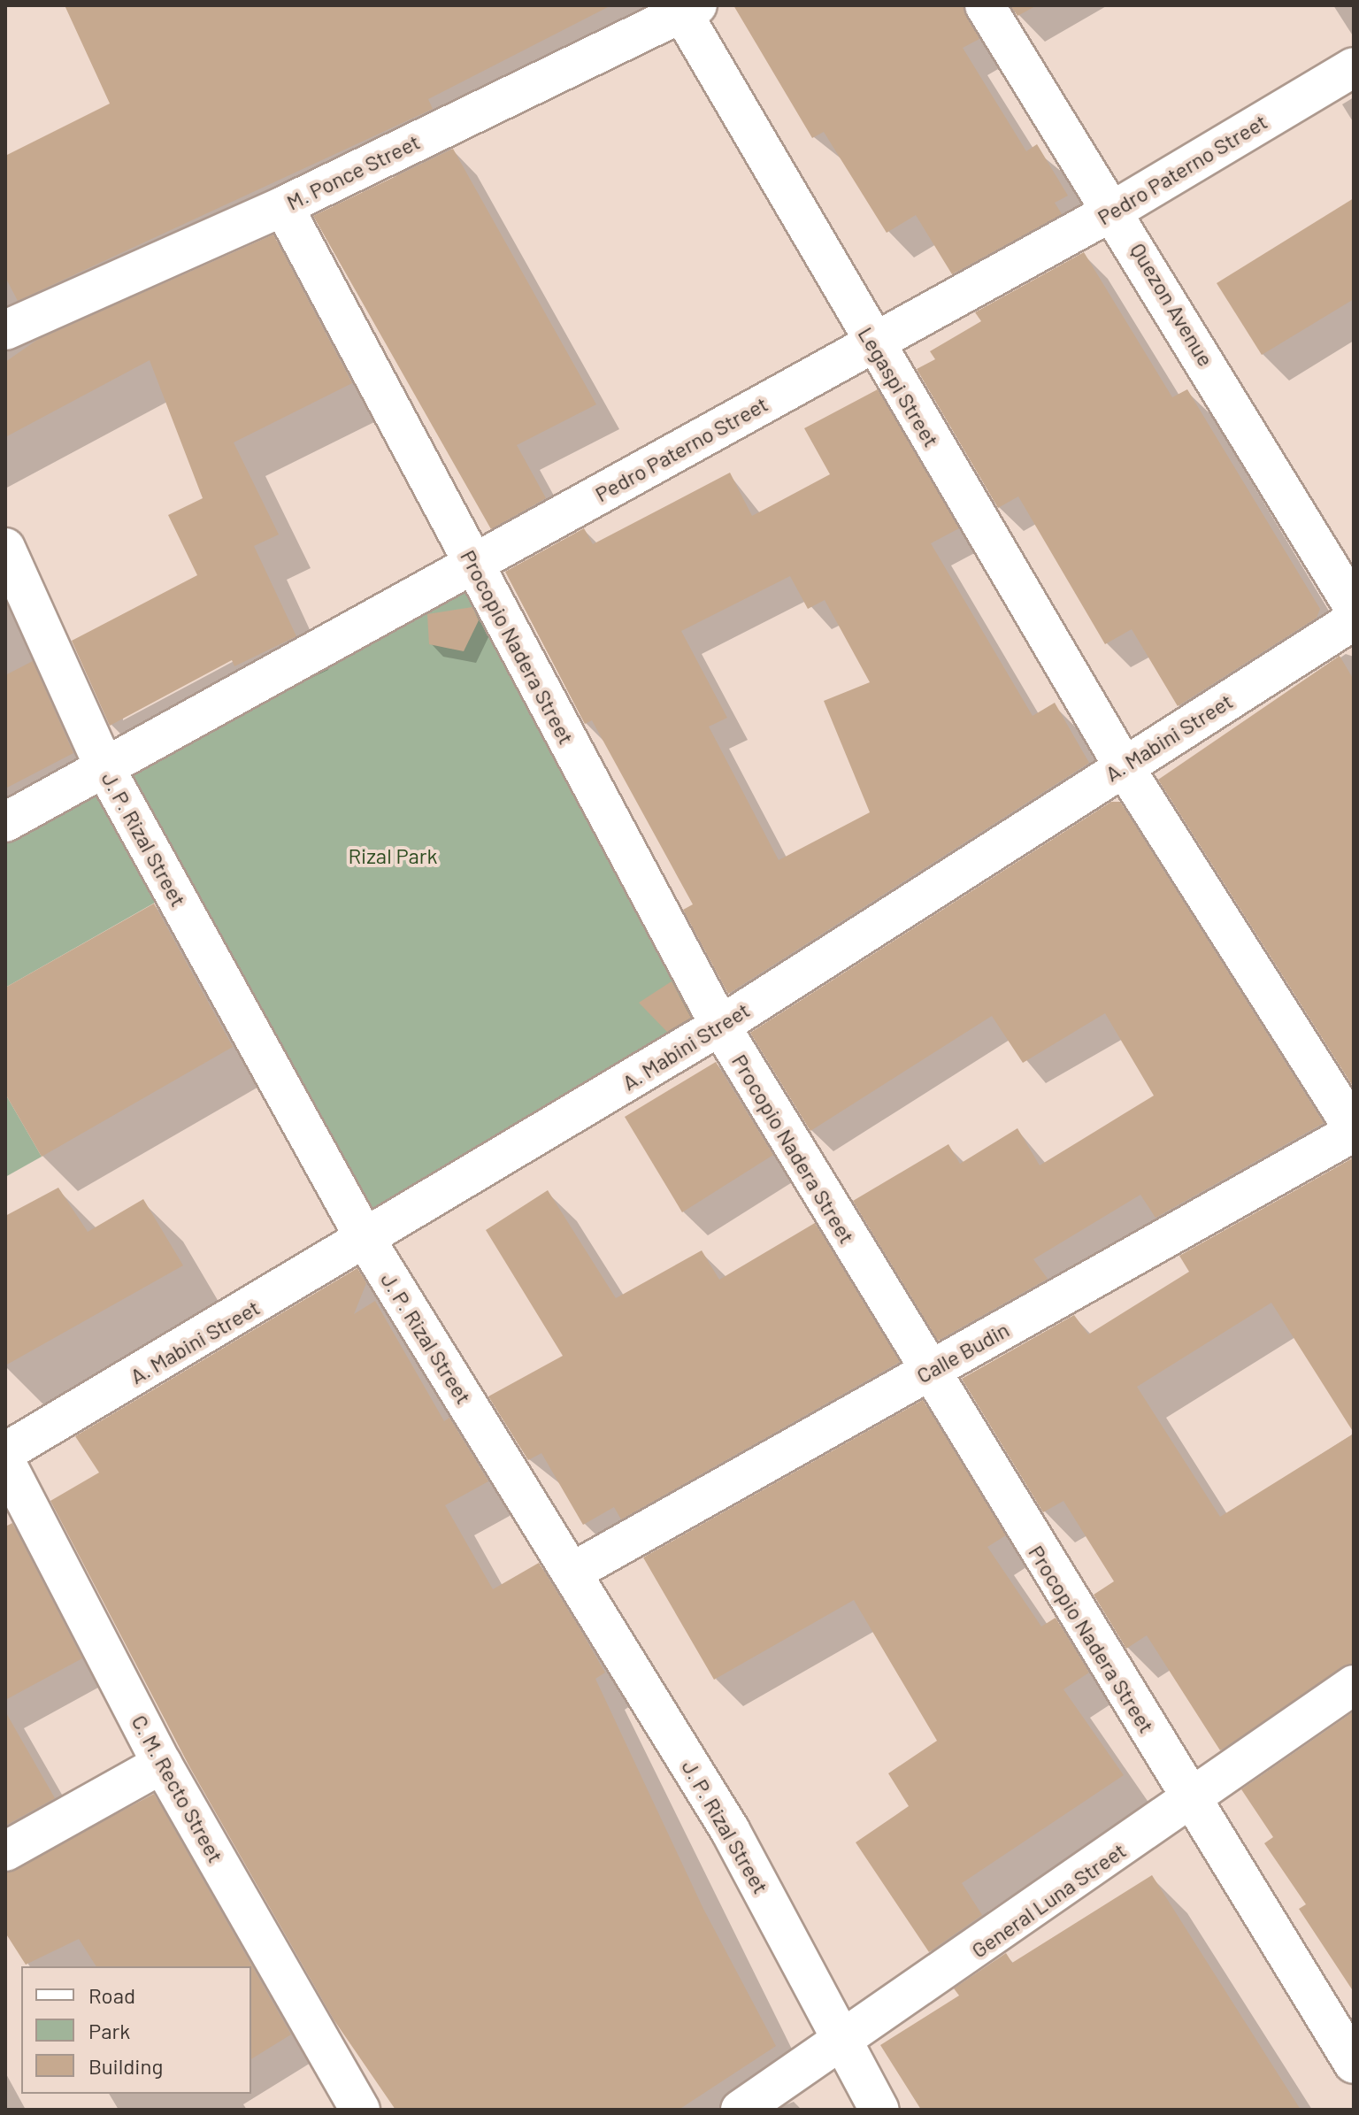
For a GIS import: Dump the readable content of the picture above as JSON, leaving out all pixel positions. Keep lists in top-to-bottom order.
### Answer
{
  "streets": {
    "street": [
      "Pedro Paterno Street",
      "M. Ponce Street",
      "Quezon Avenue",
      "Legaspi Street",
      "Procopio Nadera Street",
      "A. Mabini Street",
      "J. P. Rizal Street",
      "Calle Budin",
      "C. M. Recto Street",
      "General Luna Street"
    ]
  },
  "crossings": [
    ["Pedro Paterno Street", "Quezon Avenue"],
    ["Pedro Paterno Street", "Legaspi Street"],
    ["Pedro Paterno Street", "Procopio Nadera Street"],
    ["Pedro Paterno Street", "J. P. Rizal Street"],
    ["M. Ponce Street", "Legaspi Street"],
    ["M. Ponce Street", "Procopio Nadera Street"],
    ["Legaspi Street", "A. Mabini Street"],
    ["Legaspi Street", "Calle Budin"],
    ["Procopio Nadera Street", "A. Mabini Street"],
    ["Procopio Nadera Street", "Calle Budin"],
    ["Procopio Nadera Street", "General Luna Street"],
    ["A. Mabini Street", "J. P. Rizal Street"],
    ["J. P. Rizal Street", "Calle Budin"],
    ["J. P. Rizal Street", "General Luna Street"]
  ],
  "parks": ["Rizal Park"],
  "legend": ["Road", "Park", "Building"]
}
